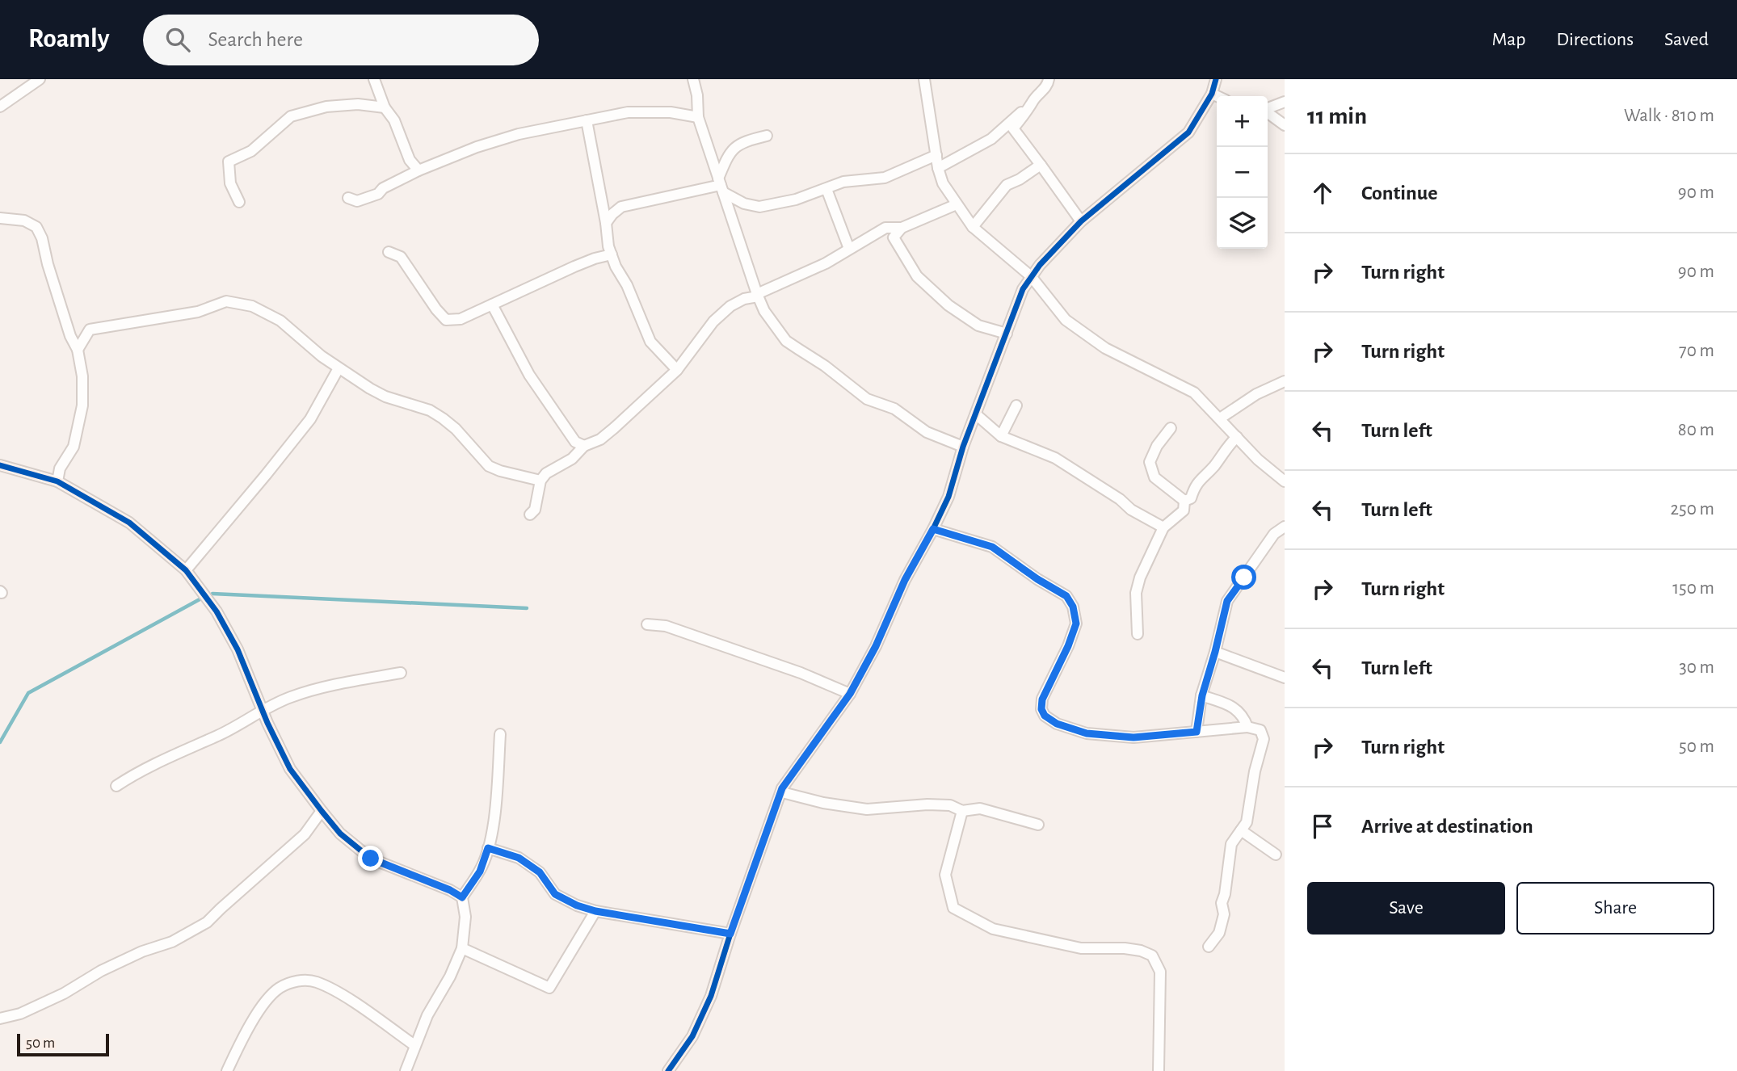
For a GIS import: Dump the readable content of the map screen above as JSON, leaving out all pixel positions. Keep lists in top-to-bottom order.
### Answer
{
  "scale_bar": "50 m",
  "page": {
    "header": "Roamly",
    "search": "Search here",
    "nav": ["Map", "Directions", "Saved"],
    "heading": ["11 min", "Walk · 810 m"],
    "map_buttons": ["+", "−"],
    "list": [
      ["Continue", "90 m"],
      ["Turn right", "90 m"],
      ["Turn right", "70 m"],
      ["Turn left", "80 m"],
      ["Turn left", "250 m"],
      ["Turn right", "150 m"],
      ["Turn left", "30 m"],
      ["Turn right", "50 m"],
      "Arrive at destination"
    ],
    "buttons": ["Save", "Share"],
    "scale": "50 m"
  }
}
